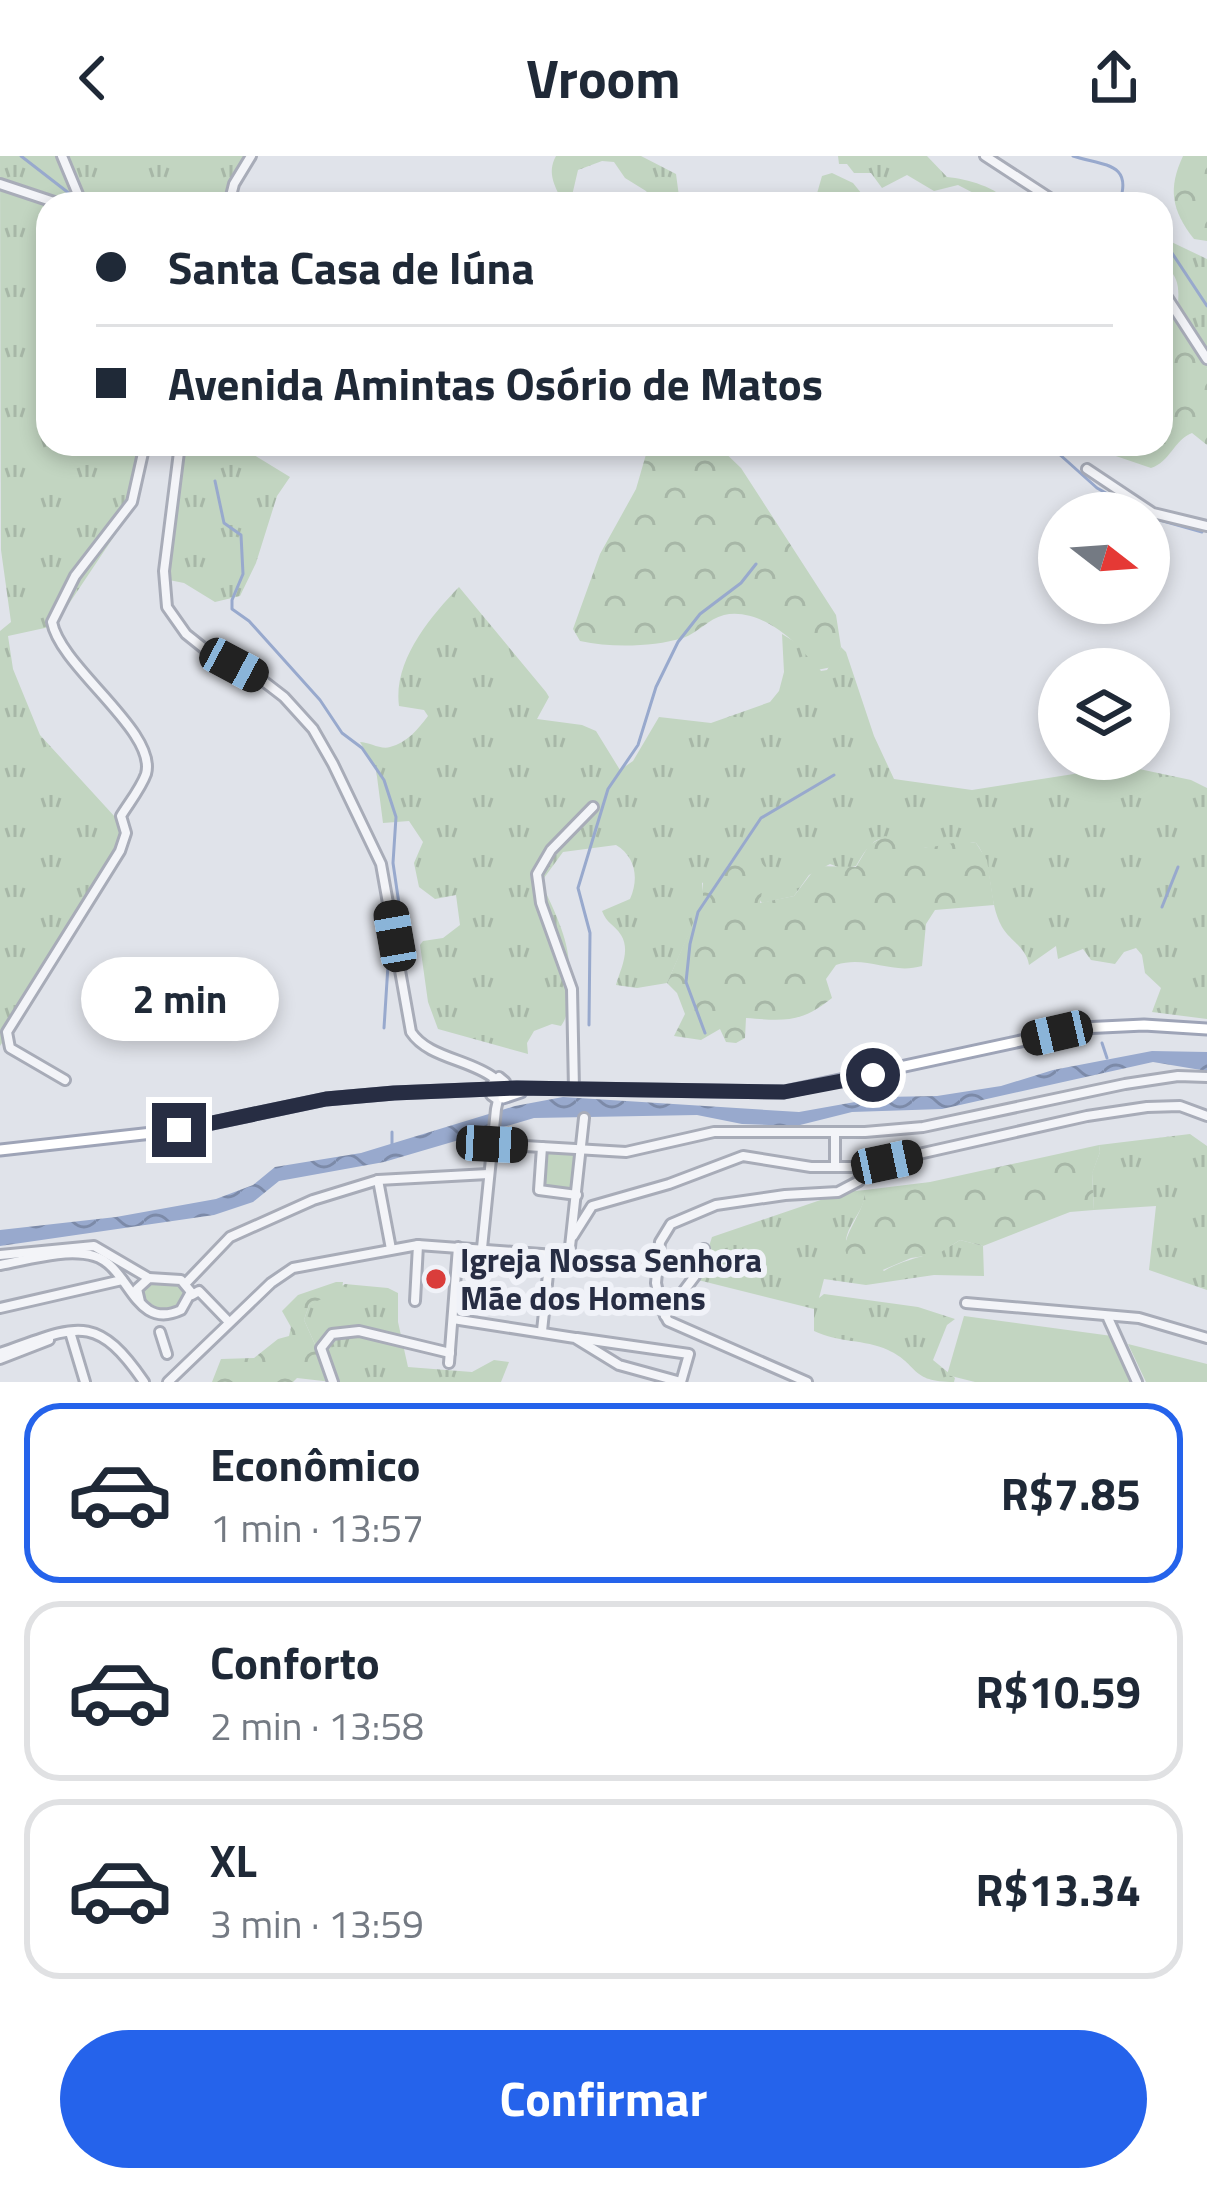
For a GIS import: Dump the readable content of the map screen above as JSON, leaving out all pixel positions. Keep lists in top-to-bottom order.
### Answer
{
  "places": ["Igreja Nossa Senhora Mãe dos Homens"],
  "north": "right",
  "page": {
    "header": "Vroom",
    "banner": ["Santa Casa de Iúna", "Avenida Amintas Osório de Matos"],
    "bubble": "2 min",
    "list": [
      {
        "name": "Econômico",
        "note": "1 min · 13:57",
        "value": "R$7.85"
      },
      {
        "name": "Conforto",
        "note": "2 min · 13:58",
        "value": "R$10.59"
      },
      {
        "name": "XL",
        "note": "3 min · 13:59",
        "value": "R$13.34"
      }
    ],
    "buttons": "Confirmar"
  }
}
